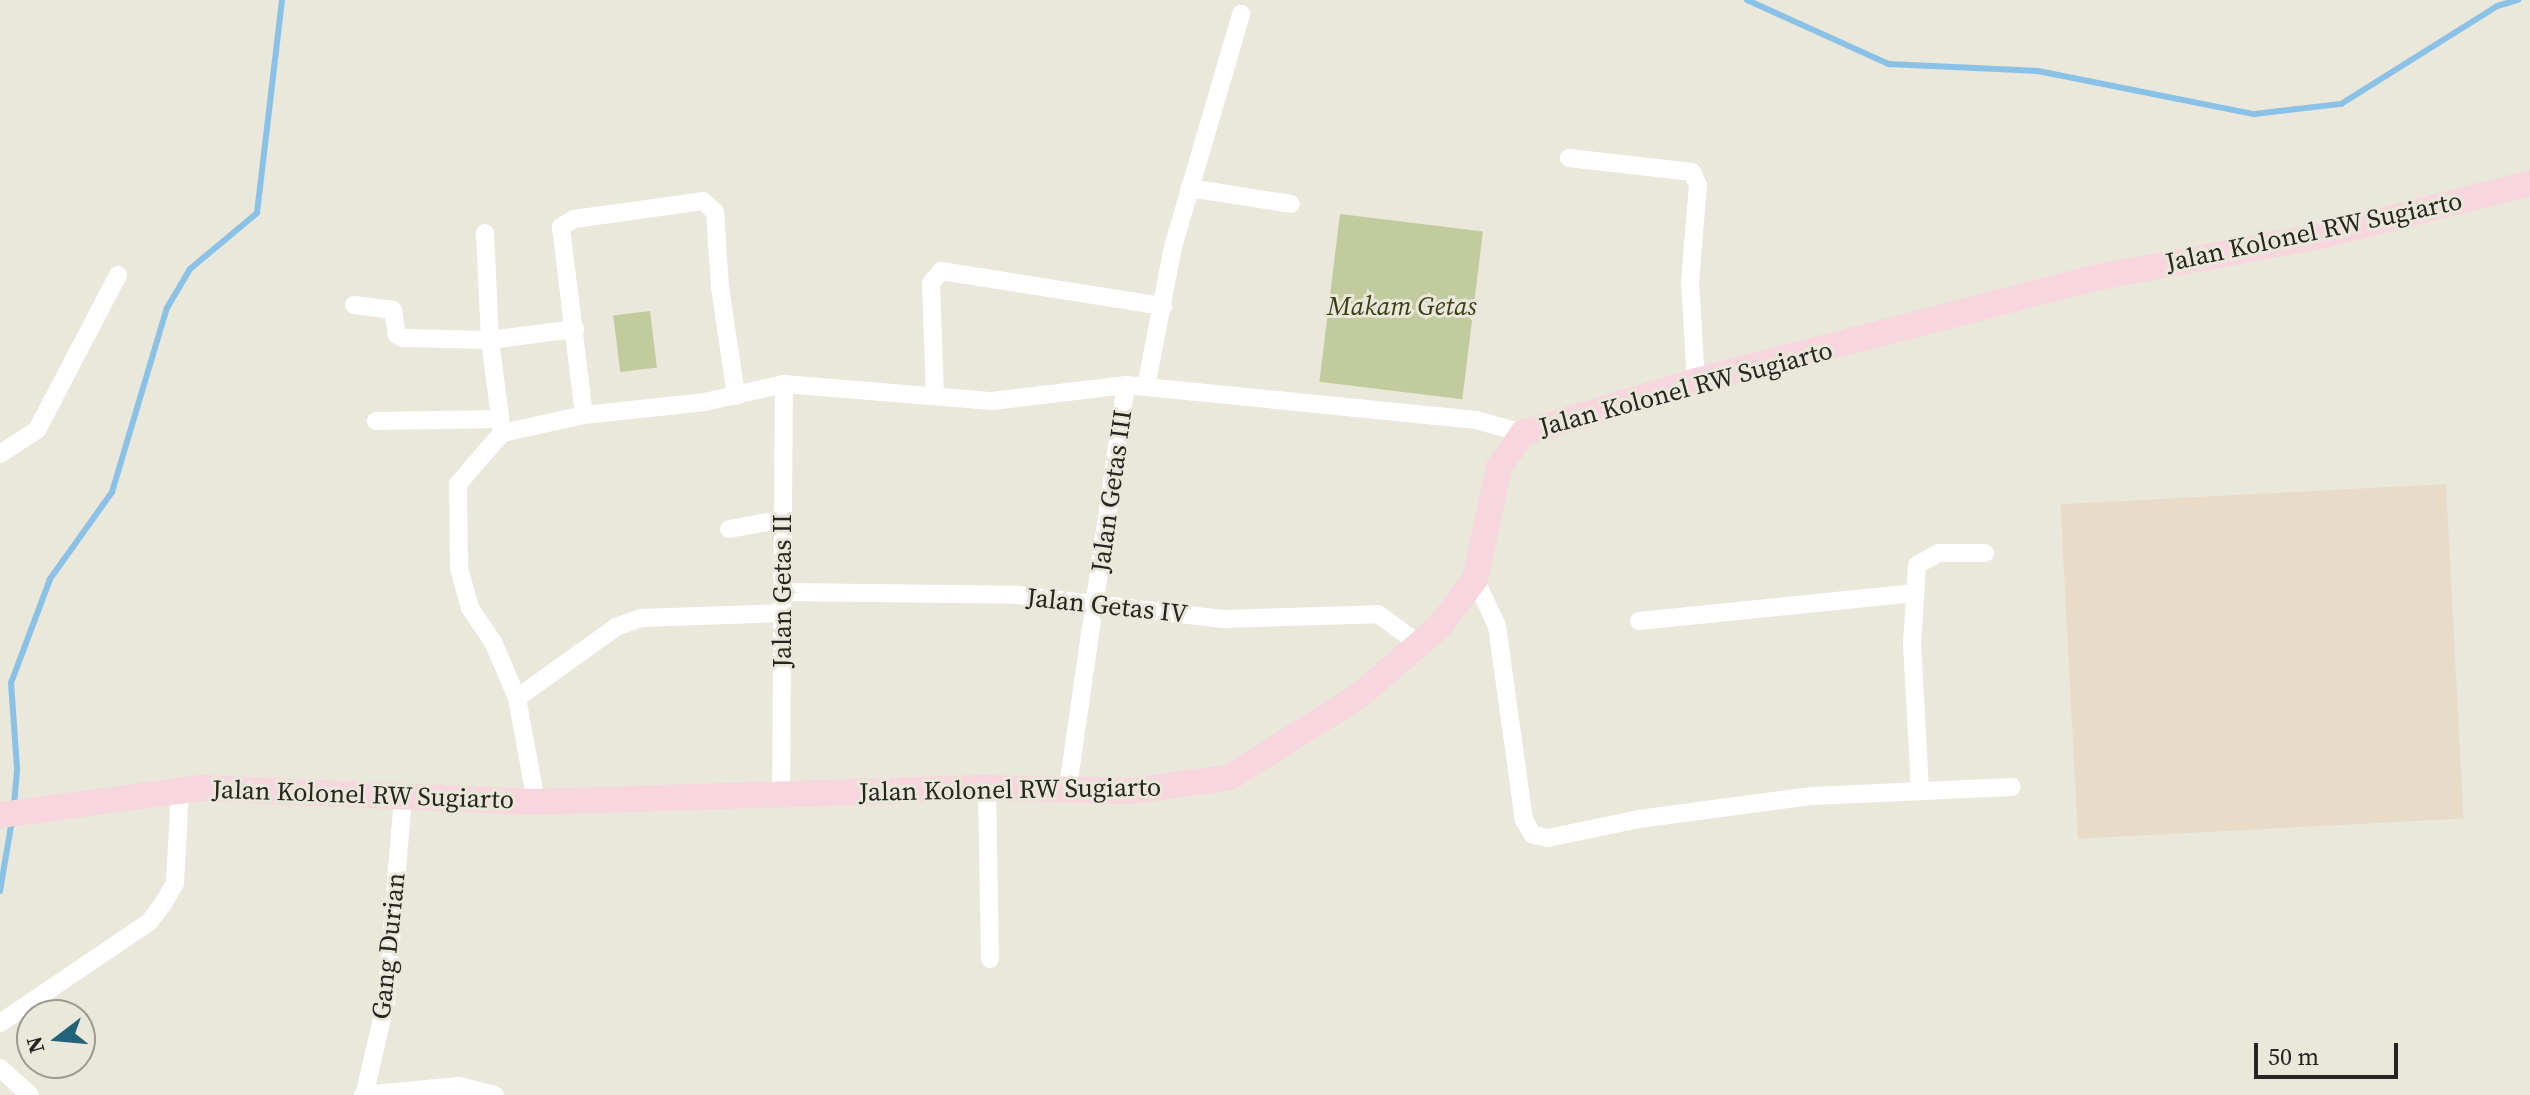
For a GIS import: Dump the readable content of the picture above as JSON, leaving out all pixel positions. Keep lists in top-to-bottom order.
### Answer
{
  "streets": {
    "main road": ["Jalan Kolonel RW Sugiarto"],
    "street": [
      "Jalan Getas III",
      "Jalan Getas II",
      "Jalan Getas IV",
      "Gang Durian"
    ]
  },
  "crossings": [
    ["Jalan Kolonel RW Sugiarto", "Jalan Getas III"],
    ["Jalan Kolonel RW Sugiarto", "Jalan Getas II"],
    ["Jalan Kolonel RW Sugiarto", "Jalan Getas IV"],
    ["Jalan Kolonel RW Sugiarto", "Gang Durian"],
    ["Jalan Getas III", "Jalan Getas IV"],
    ["Jalan Getas II", "Jalan Getas IV"]
  ],
  "parks": ["Makam Getas"],
  "scale_bar": "50 m",
  "north": "left"
}
